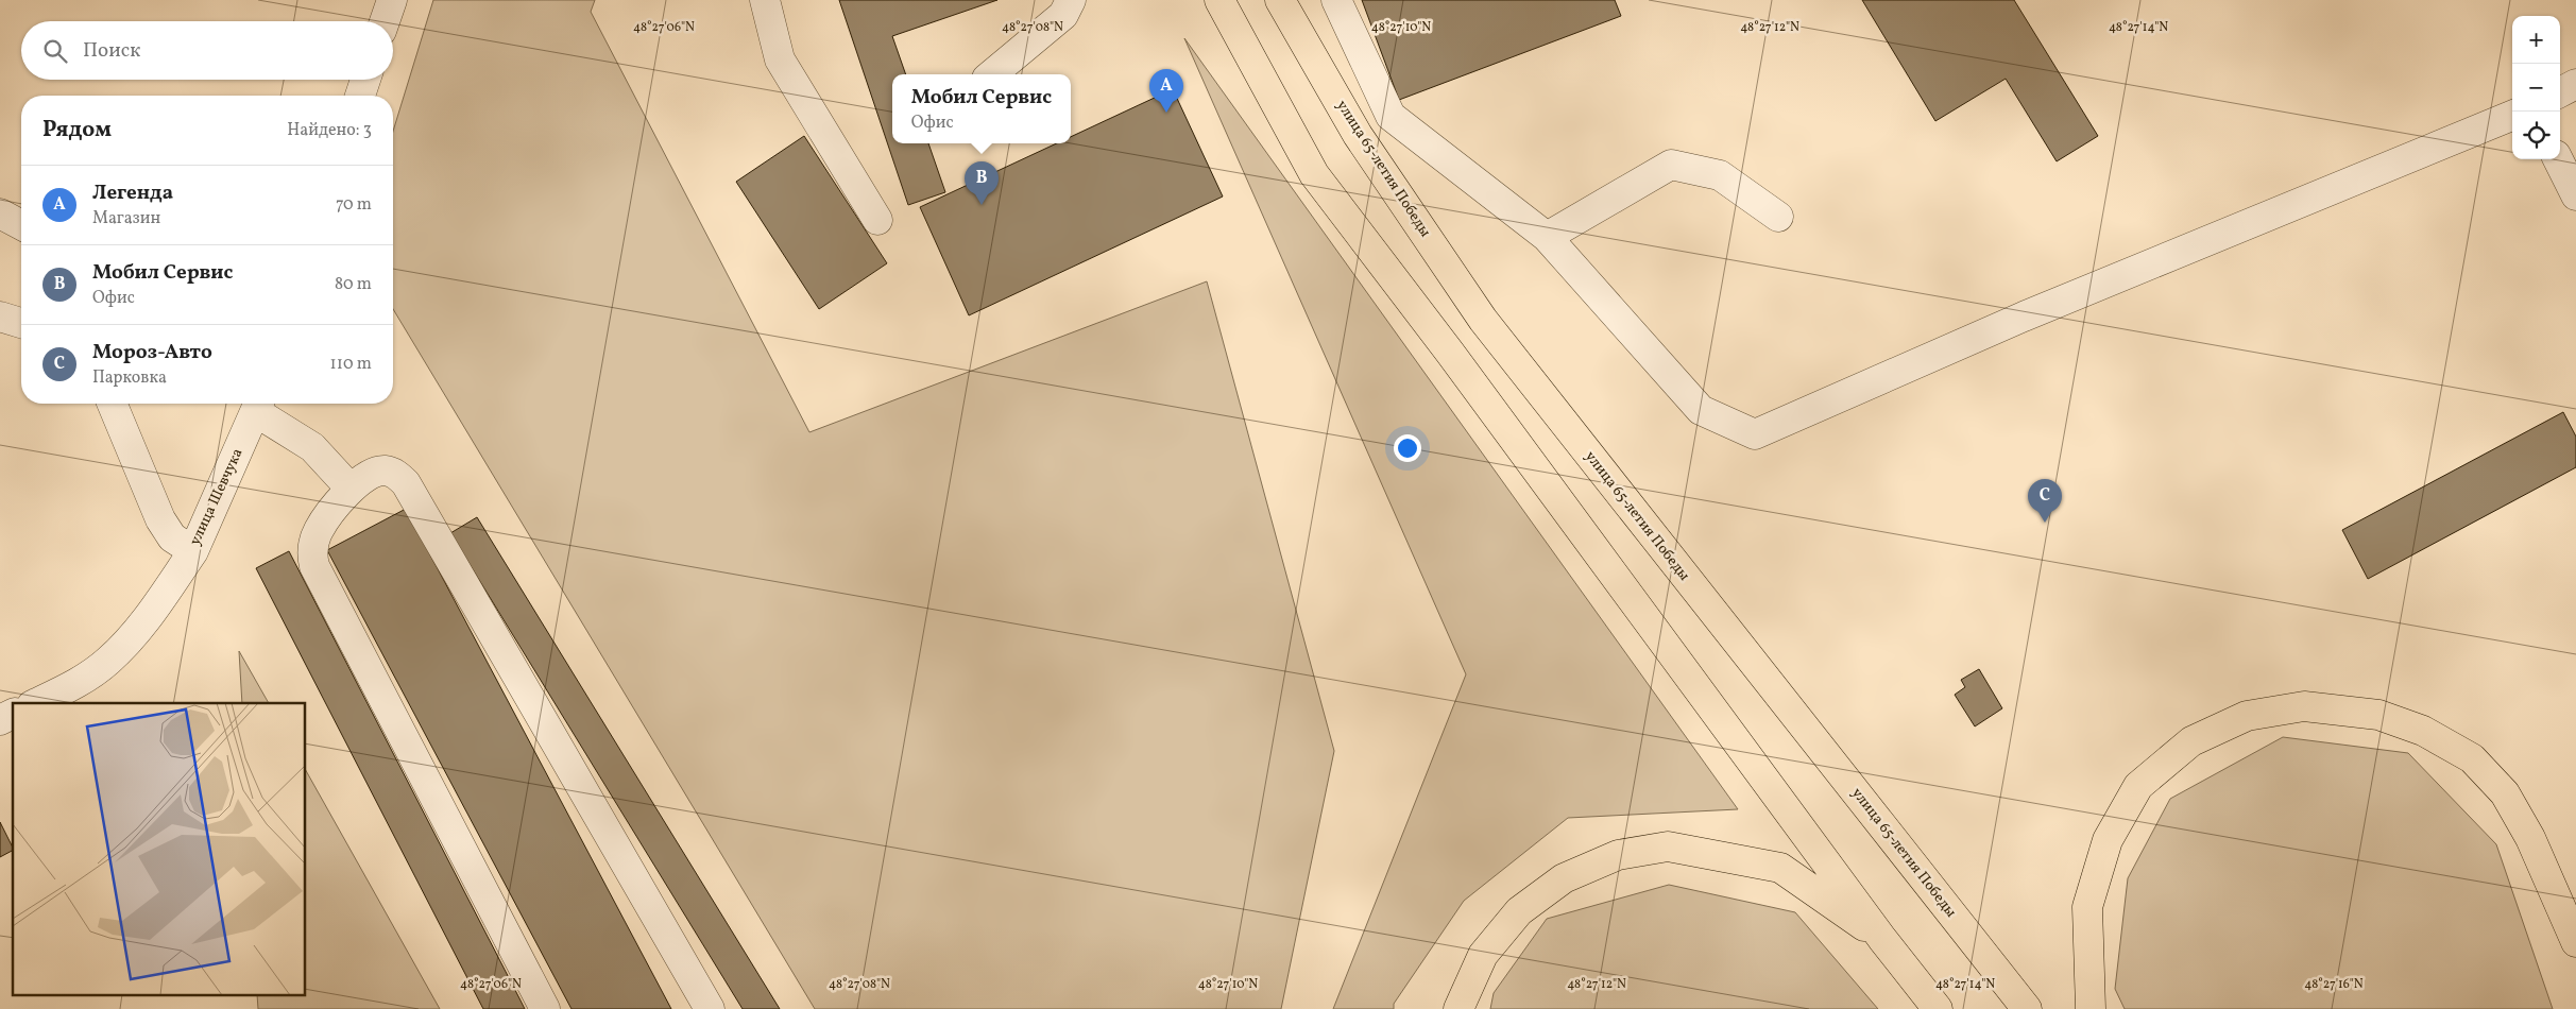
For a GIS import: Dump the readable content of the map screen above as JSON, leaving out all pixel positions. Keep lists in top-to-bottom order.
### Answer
{
  "streets": {
    "main road": ["улица 65-летия Победы"],
    "street": ["улица Шевчука"]
  },
  "page": {
    "map_buttons": ["+", "−"],
    "search": "Поиск",
    "pins": ["A", "B", "C"],
    "popup": ["Мобил Сервис", "Офис"],
    "heading": ["Рядом", "Найдено: 3"],
    "list": [
      {
        "mark": "A",
        "name": "Легенда",
        "note": "Магазин",
        "value": "70 m"
      },
      {
        "mark": "B",
        "name": "Мобил Сервис",
        "note": "Офис",
        "value": "80 m"
      },
      {
        "mark": "C",
        "name": "Мороз-Авто",
        "note": "Парковка",
        "value": "110 m"
      }
    ]
  },
  "coordinates": [
    "48°27'06\"N",
    "48°27'08\"N",
    "48°27'10\"N",
    "48°27'12\"N",
    "48°27'14\"N",
    "48°27'16\"N"
  ]
}
